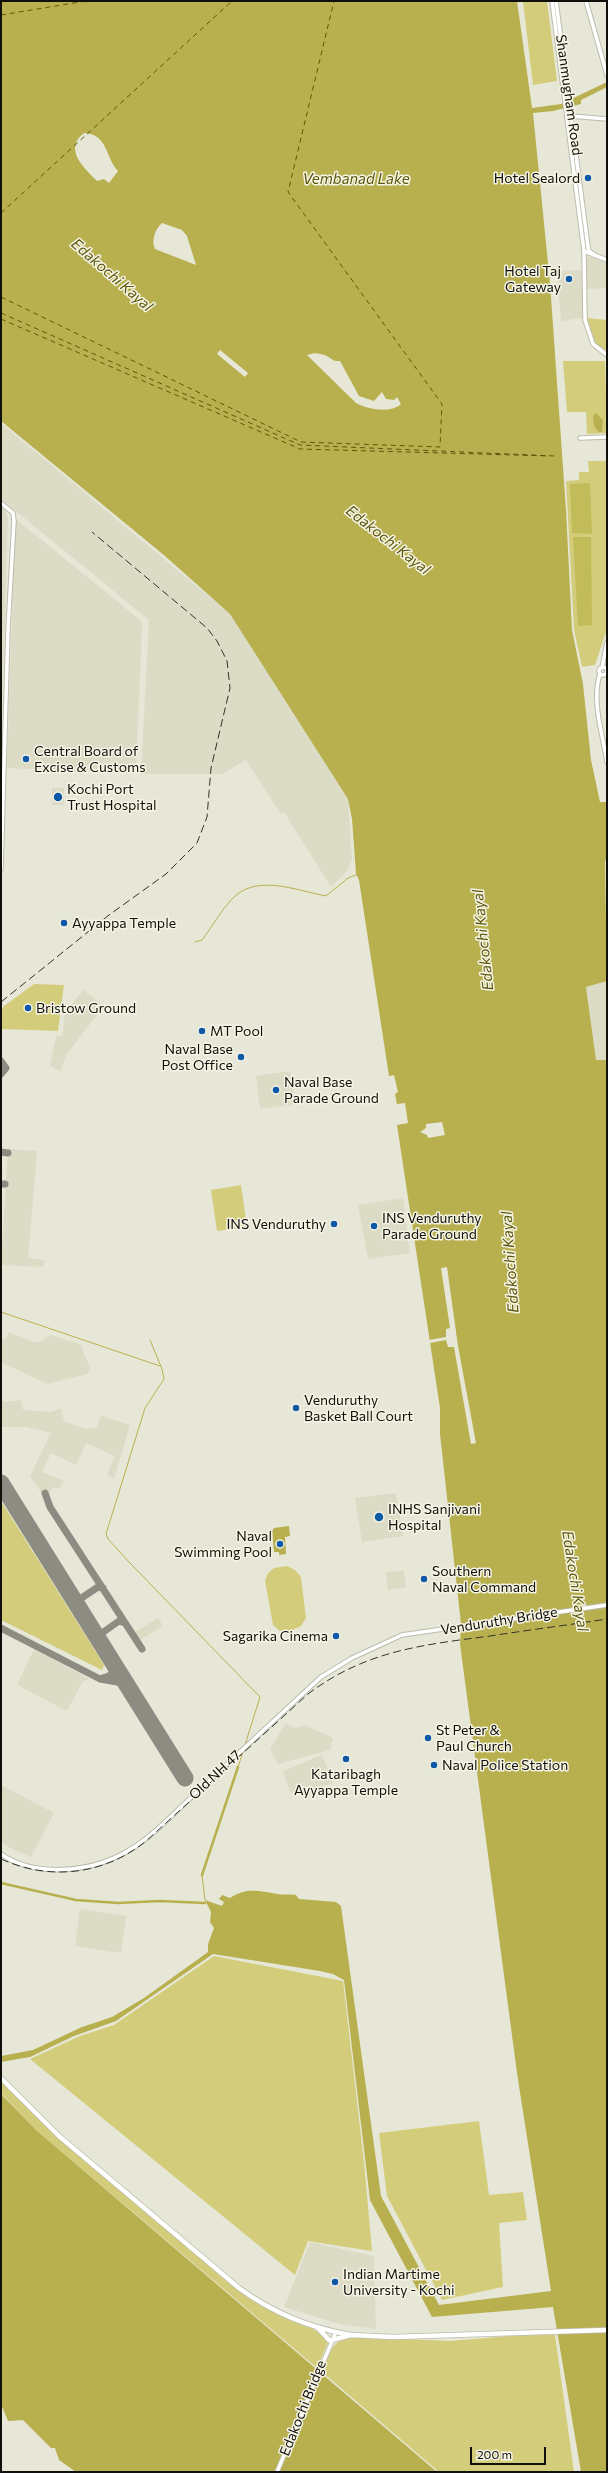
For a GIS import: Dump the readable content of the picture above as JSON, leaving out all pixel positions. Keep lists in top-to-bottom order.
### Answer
{
  "streets": {
    "main road": [
      "Shanmugham Road",
      "Venduruthy Bridge",
      "Old NH 47",
      "Edakochi Bridge"
    ]
  },
  "crossings": [
    ["Venduruthy Bridge", "Old NH 47"]
  ],
  "water": ["Vembanad Lake", "Edakochi Kayal"],
  "places": [
    "Hotel Sealord",
    "Hotel Taj Gateway",
    "Central Board of Excise & Customs",
    "Kochi Port Trust Hospital",
    "Ayyappa Temple",
    "Bristow Ground",
    "MT Pool",
    "Naval Base Post Office",
    "Naval Base Parade Ground",
    "INS Venduruthy",
    "INS Venduruthy Parade Ground",
    "Venduruthy Basket Ball Court",
    "INHS Sanjivani Hospital",
    "Naval Swimming Pool",
    "Southern Naval Command",
    "Sagarika Cinema",
    "St Peter & Paul Church",
    "Kataribagh Ayyappa Temple",
    "Naval Police Station",
    "Indian Martime University - Kochi"
  ],
  "scale_bar": "200 m"
}
